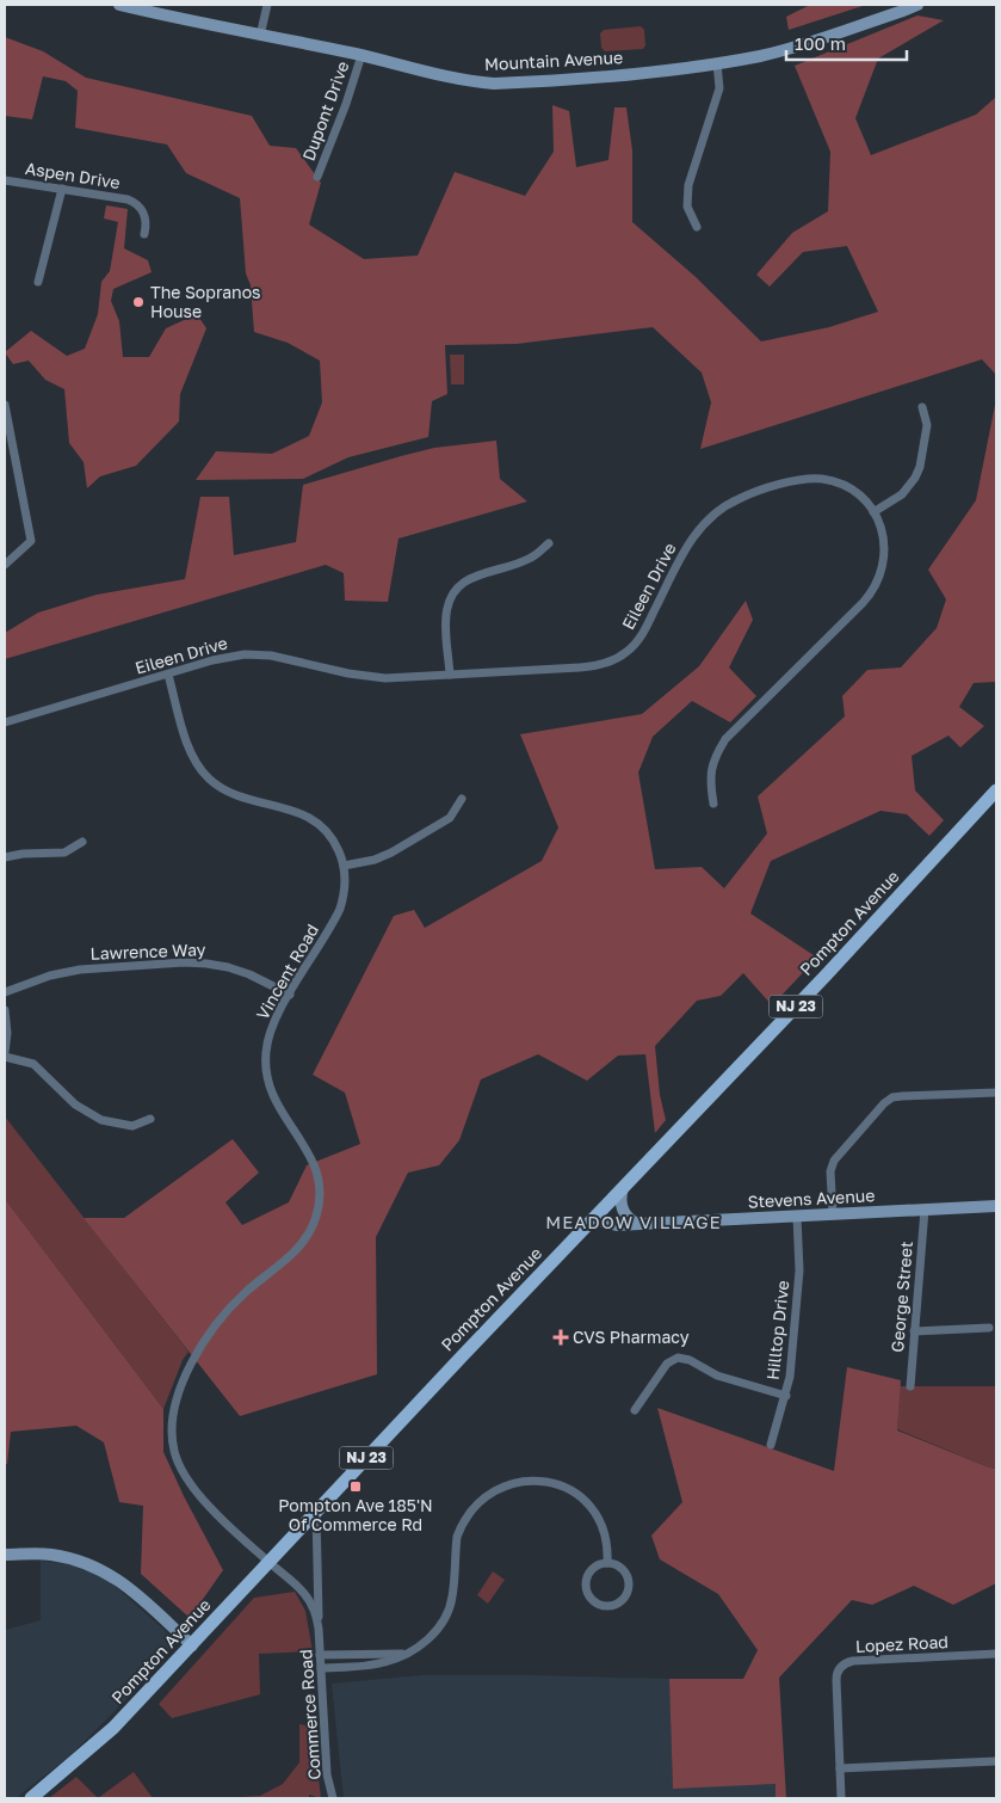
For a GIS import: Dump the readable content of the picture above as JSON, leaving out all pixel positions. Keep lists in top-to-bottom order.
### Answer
{
  "streets": {
    "main road": ["Pompton Avenue", "NJ 23"],
    "street": [
      "Mountain Avenue",
      "Dupont Drive",
      "Aspen Drive",
      "Eileen Drive",
      "Lawrence Way",
      "Vincent Road",
      "Stevens Avenue",
      "George Street",
      "Hilltop Drive",
      "Lopez Road",
      "Commerce Road"
    ]
  },
  "crossings": [
    ["Mountain Avenue", "Dupont Drive"],
    ["Eileen Drive", "Vincent Road"],
    ["Pompton Avenue", "Vincent Road"],
    ["Pompton Avenue", "Stevens Avenue"],
    ["Pompton Avenue", "Commerce Road"],
    ["Lawrence Way", "Vincent Road"],
    ["Vincent Road", "Commerce Road"],
    ["Stevens Avenue", "George Street"],
    ["Stevens Avenue", "Hilltop Drive"]
  ],
  "districts": ["MEADOW VILLAGE"],
  "places": {
    "other": ["The Sopranos House"],
    "health": ["CVS Pharmacy"],
    "transit": ["Pompton Ave 185'N Of Commerce Rd"]
  },
  "scale_bar": "100 m"
}
